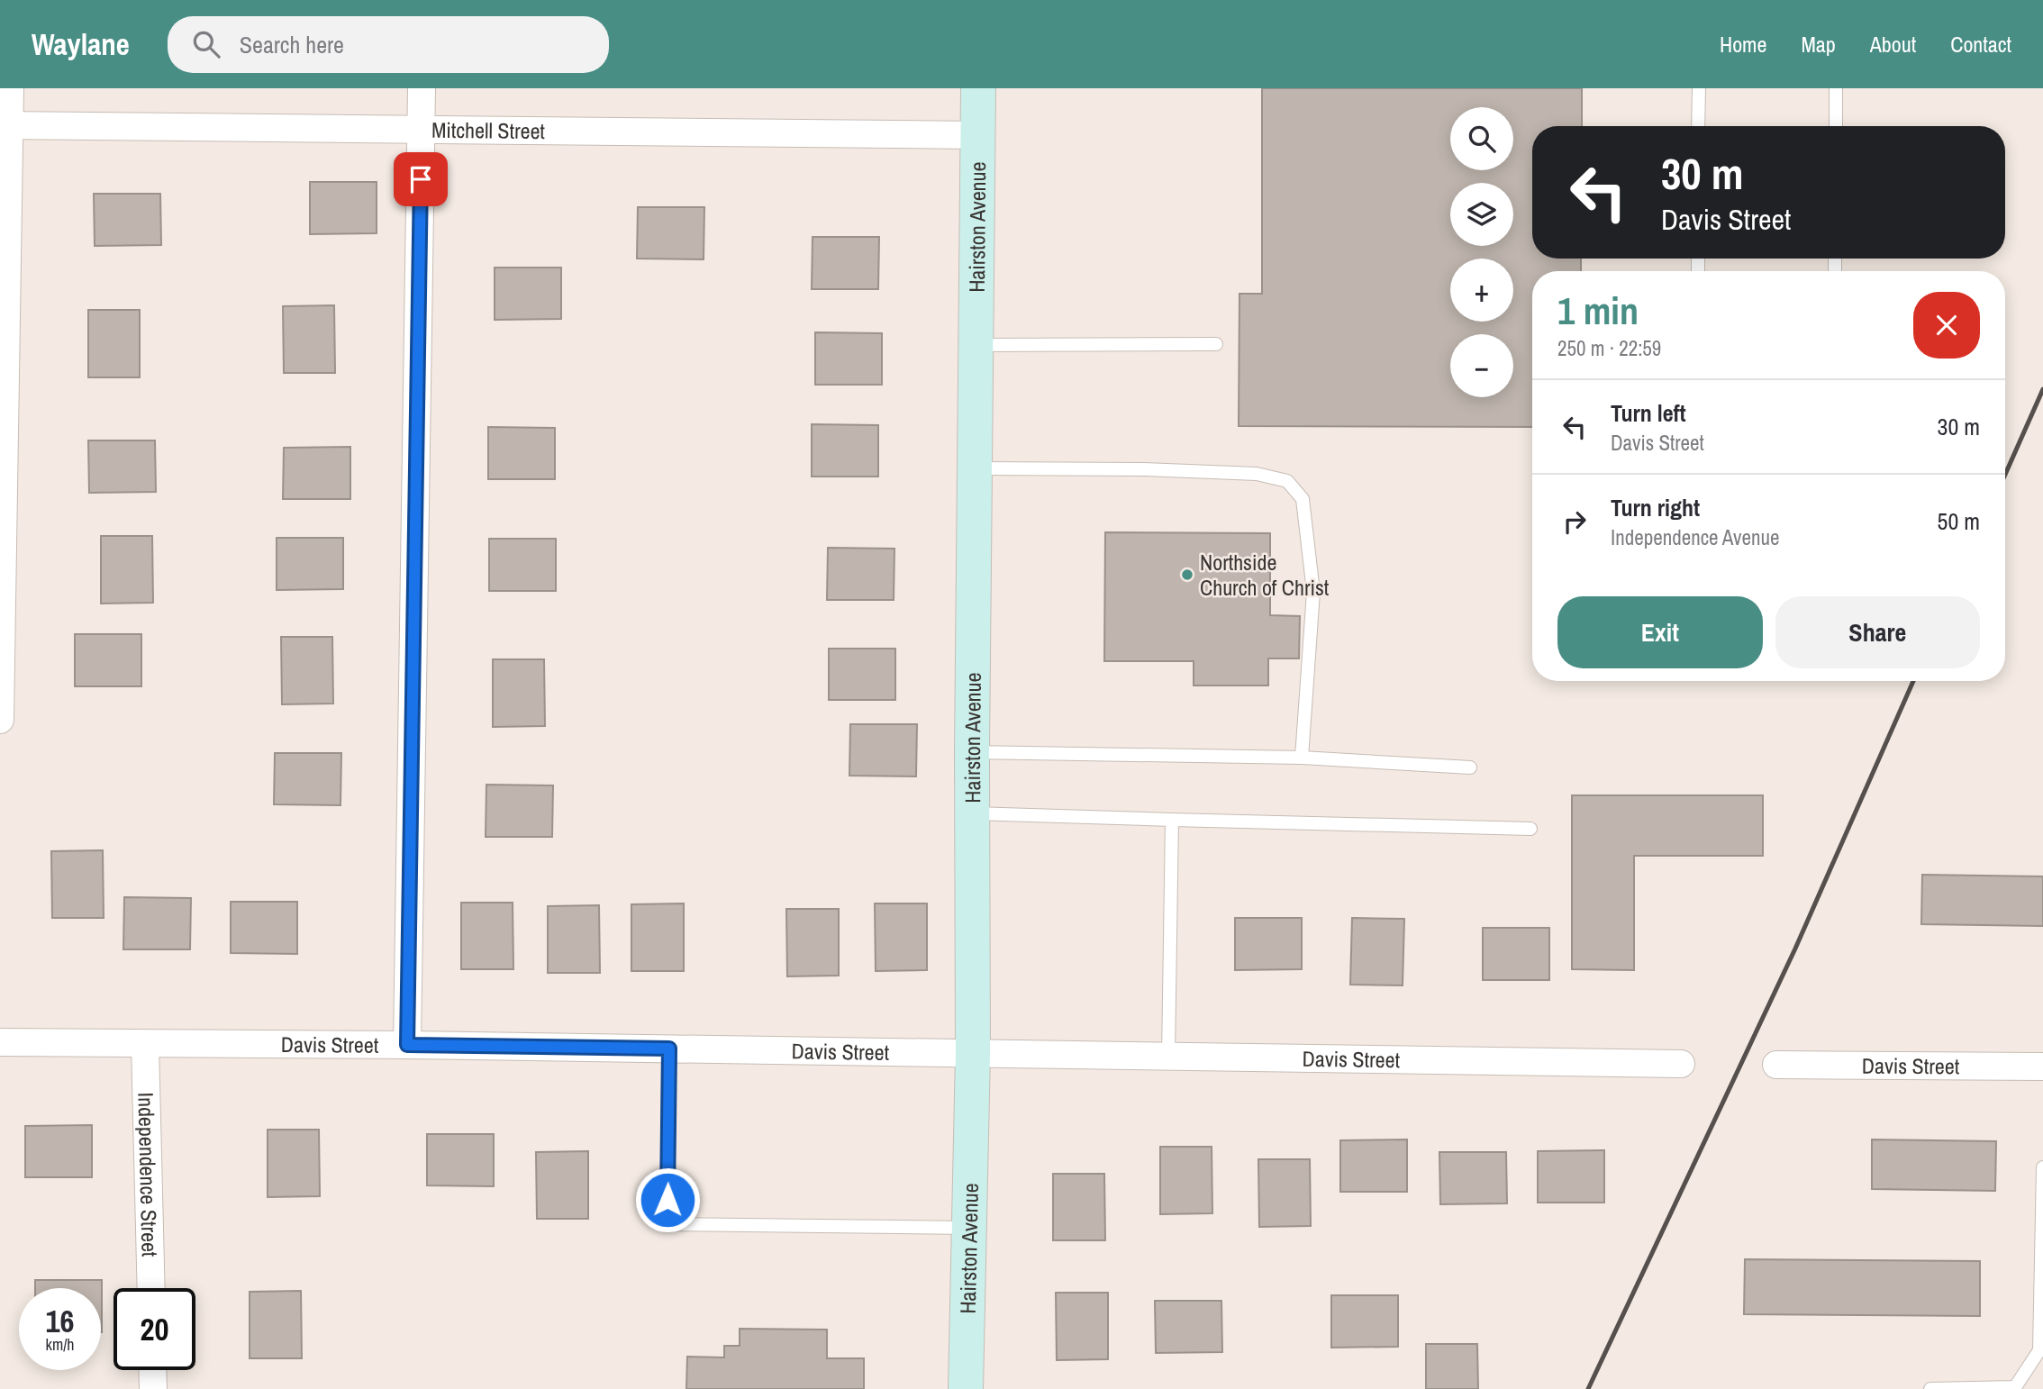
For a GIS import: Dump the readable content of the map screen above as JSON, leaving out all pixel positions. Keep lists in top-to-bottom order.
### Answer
{
  "streets": {
    "street": [
      "Mitchell Street",
      "Hairston Avenue",
      "Davis Street",
      "Independence Street"
    ]
  },
  "crossings": [
    ["Mitchell Street", "Hairston Avenue"],
    ["Hairston Avenue", "Davis Street"],
    ["Davis Street", "Independence Street"]
  ],
  "places": ["Northside Church of Christ"],
  "page": {
    "header": "Waylane",
    "search": "Search here",
    "nav": [
      "Home",
      "Map",
      "About",
      "Contact"
    ],
    "map_buttons": ["+", "−"],
    "turn": ["30 m", "Davis Street"],
    "heading": ["1 min", "250 m · 22:59"],
    "list": [
      {
        "name": "Turn left",
        "note": "Davis Street",
        "value": "30 m"
      },
      {
        "name": "Turn right",
        "note": "Independence Avenue",
        "value": "50 m"
      }
    ],
    "buttons": ["Exit", "Share"],
    "speed": "16 km/h",
    "limit": "20"
  }
}
